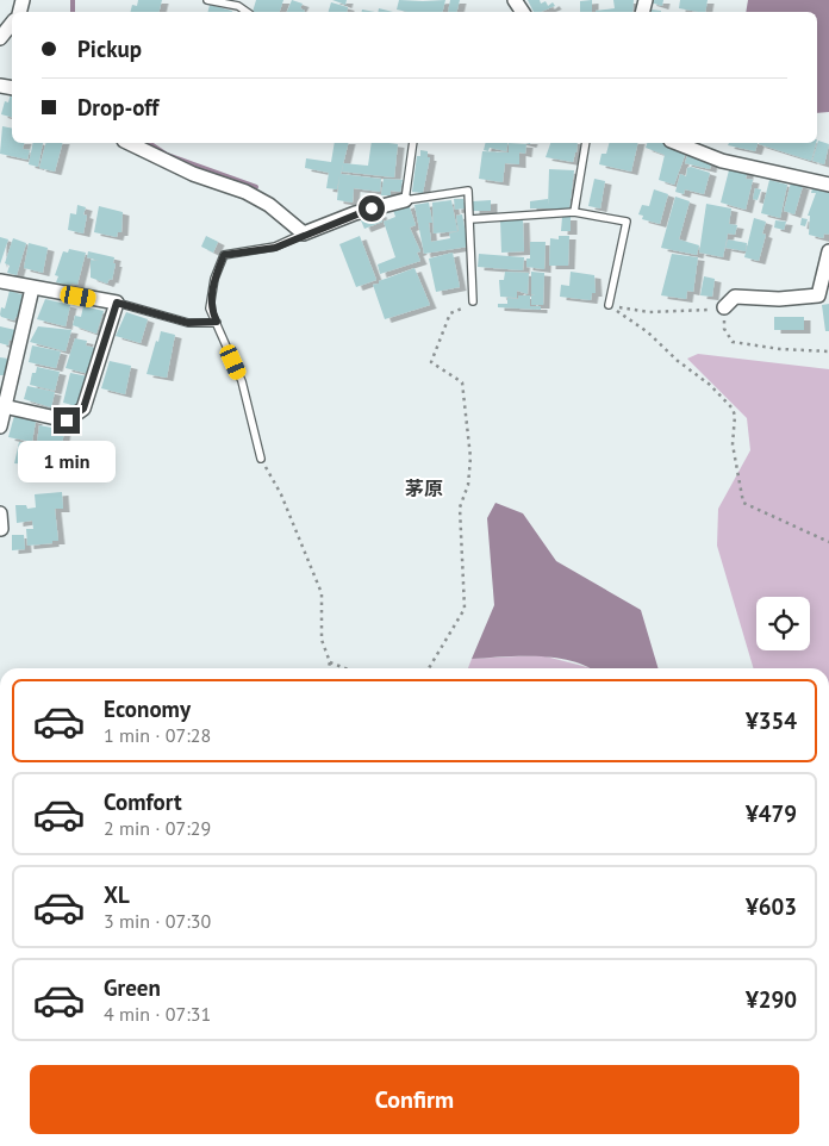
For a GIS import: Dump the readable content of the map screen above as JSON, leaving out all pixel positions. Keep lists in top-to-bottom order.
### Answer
{
  "districts": ["茅原"],
  "page": {
    "banner": ["Pickup", "Drop-off"],
    "bubble": "1 min",
    "list": [
      {
        "name": "Economy",
        "note": "1 min · 07:28",
        "value": "¥354"
      },
      {
        "name": "Comfort",
        "note": "2 min · 07:29",
        "value": "¥479"
      },
      {
        "name": "XL",
        "note": "3 min · 07:30",
        "value": "¥603"
      },
      {
        "name": "Green",
        "note": "4 min · 07:31",
        "value": "¥290"
      }
    ],
    "buttons": "Confirm"
  }
}
